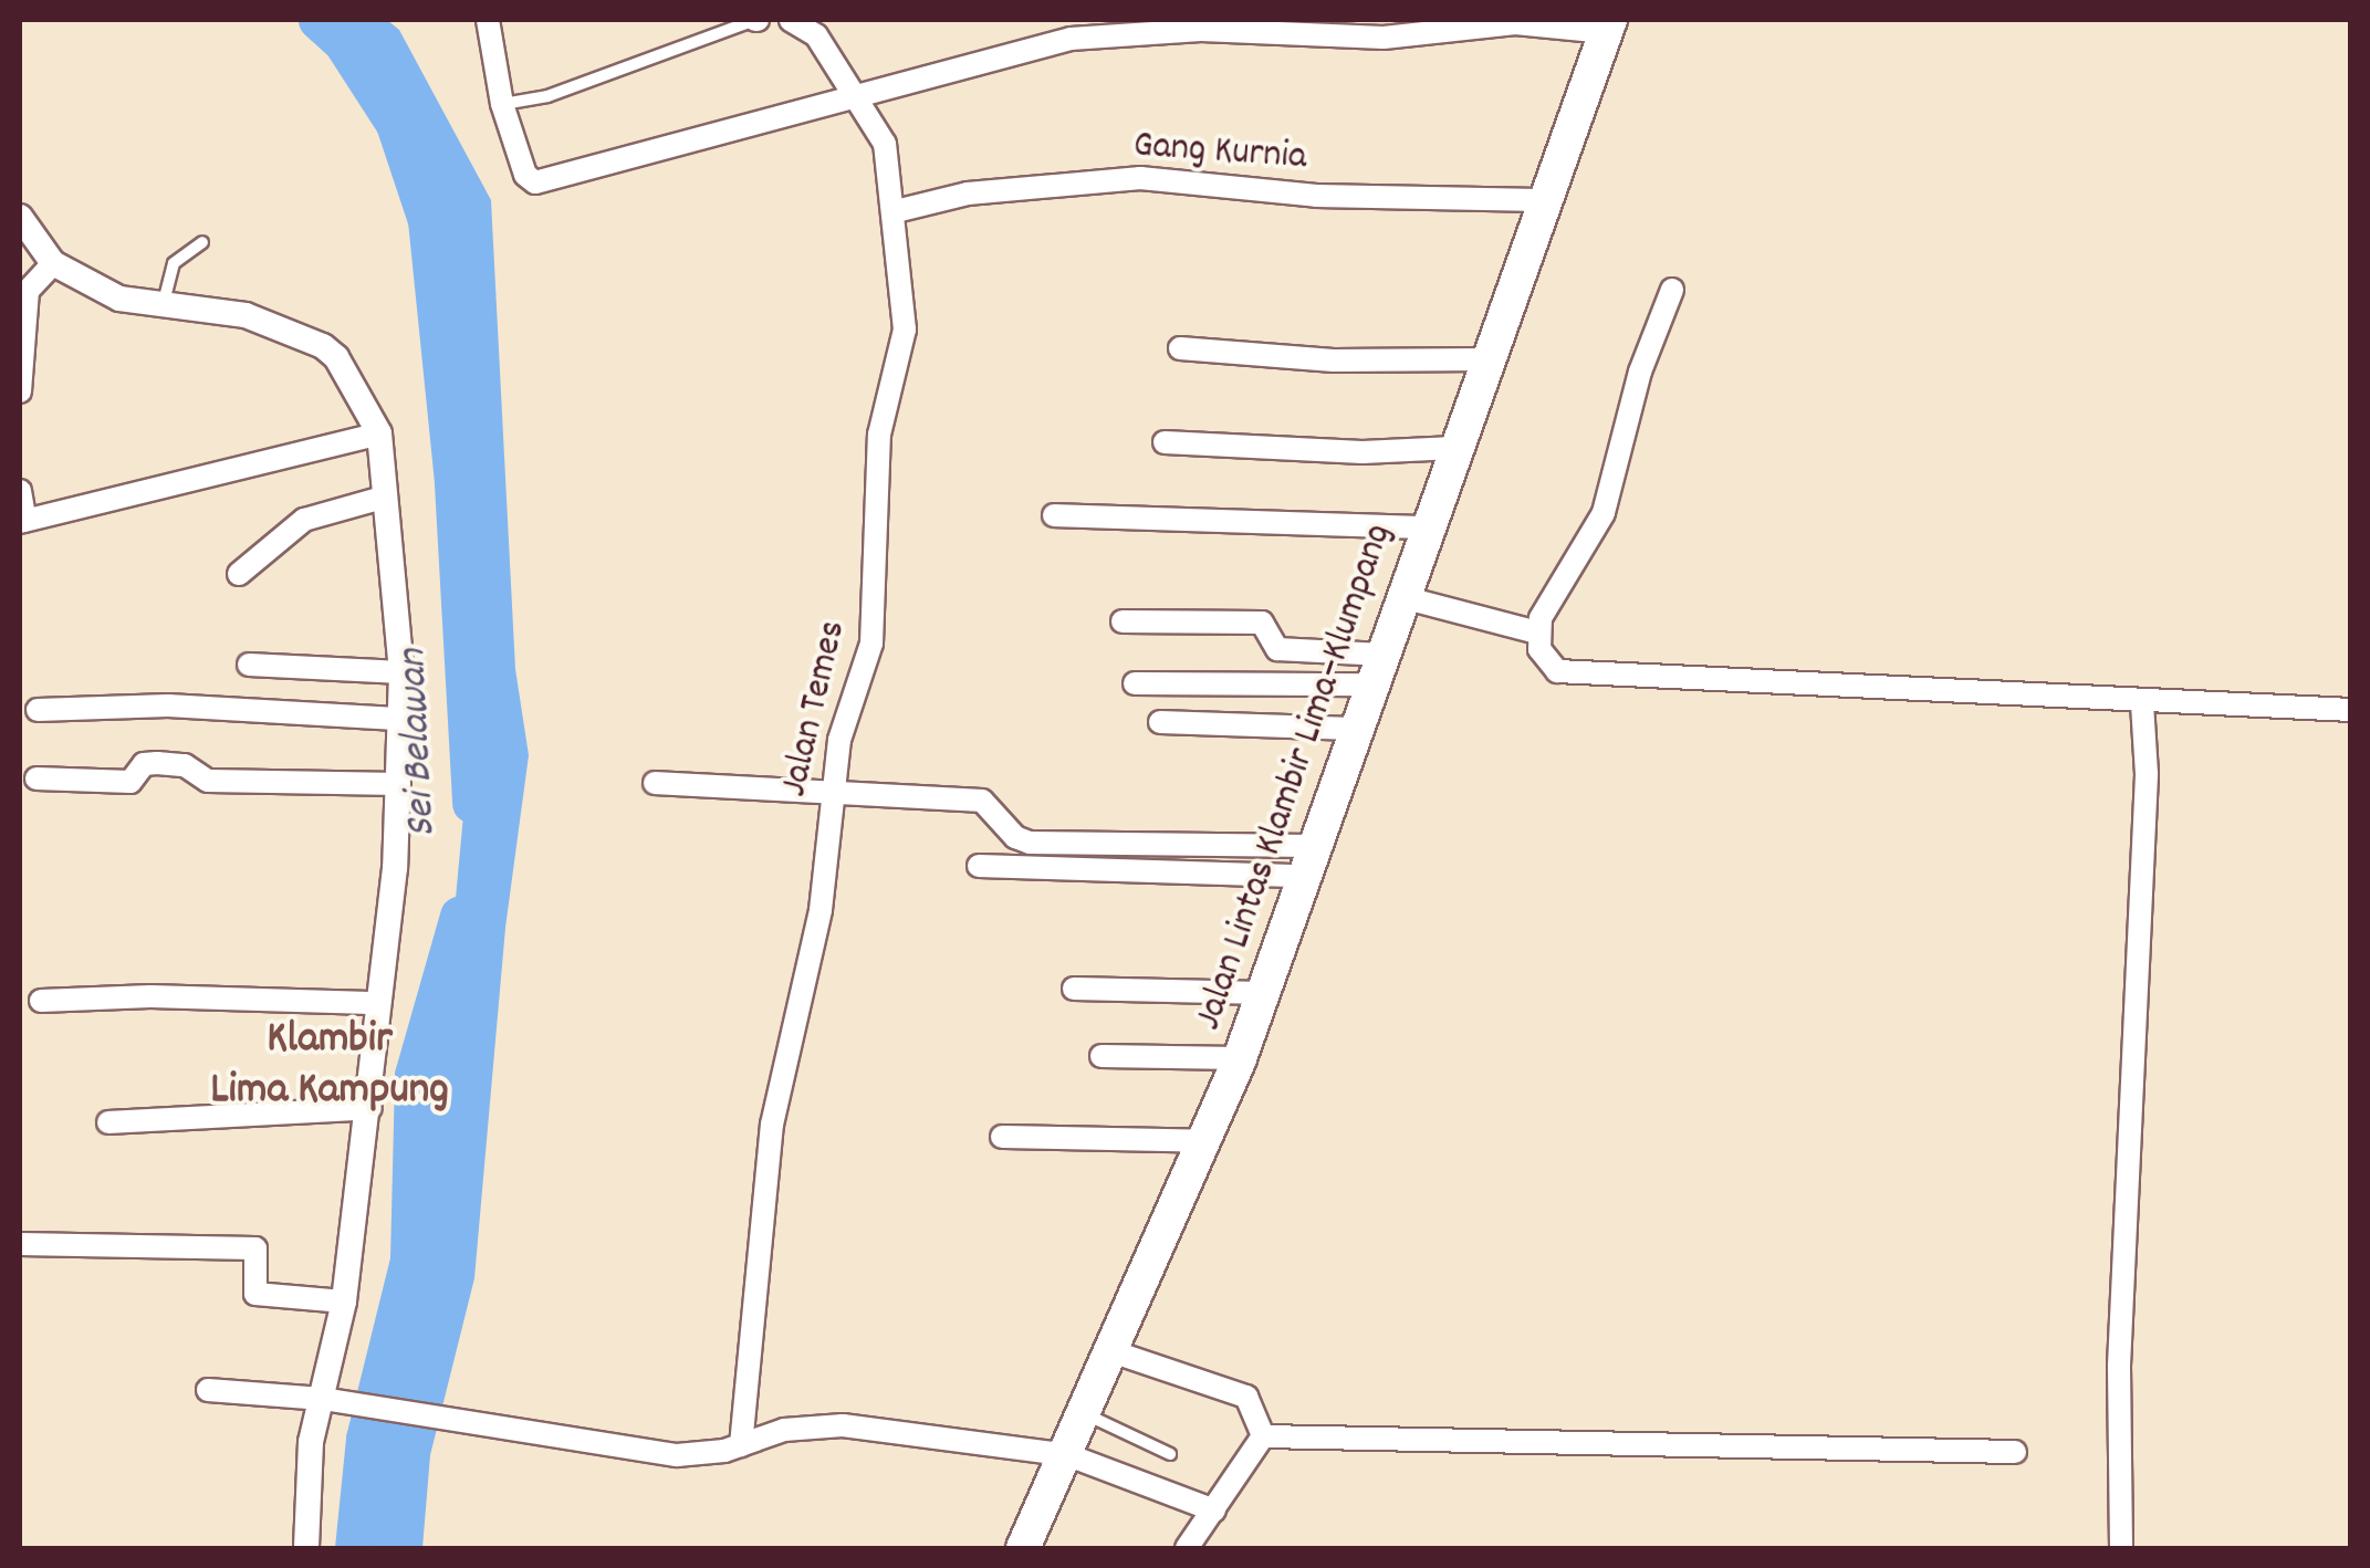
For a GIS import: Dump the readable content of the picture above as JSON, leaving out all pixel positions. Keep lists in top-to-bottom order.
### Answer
{
  "streets": {
    "main road": ["Jalan Lintas Klambir Lima–Klumpang"],
    "street": ["Gang Kurnia", "Jalan Temes"]
  },
  "crossings": [
    ["Gang Kurnia", "Jalan Temes"],
    ["Gang Kurnia", "Jalan Lintas Klambir Lima–Klumpang"]
  ],
  "districts": ["Klambir Lima Kampung"],
  "water": ["Sei Belawan"]
}
